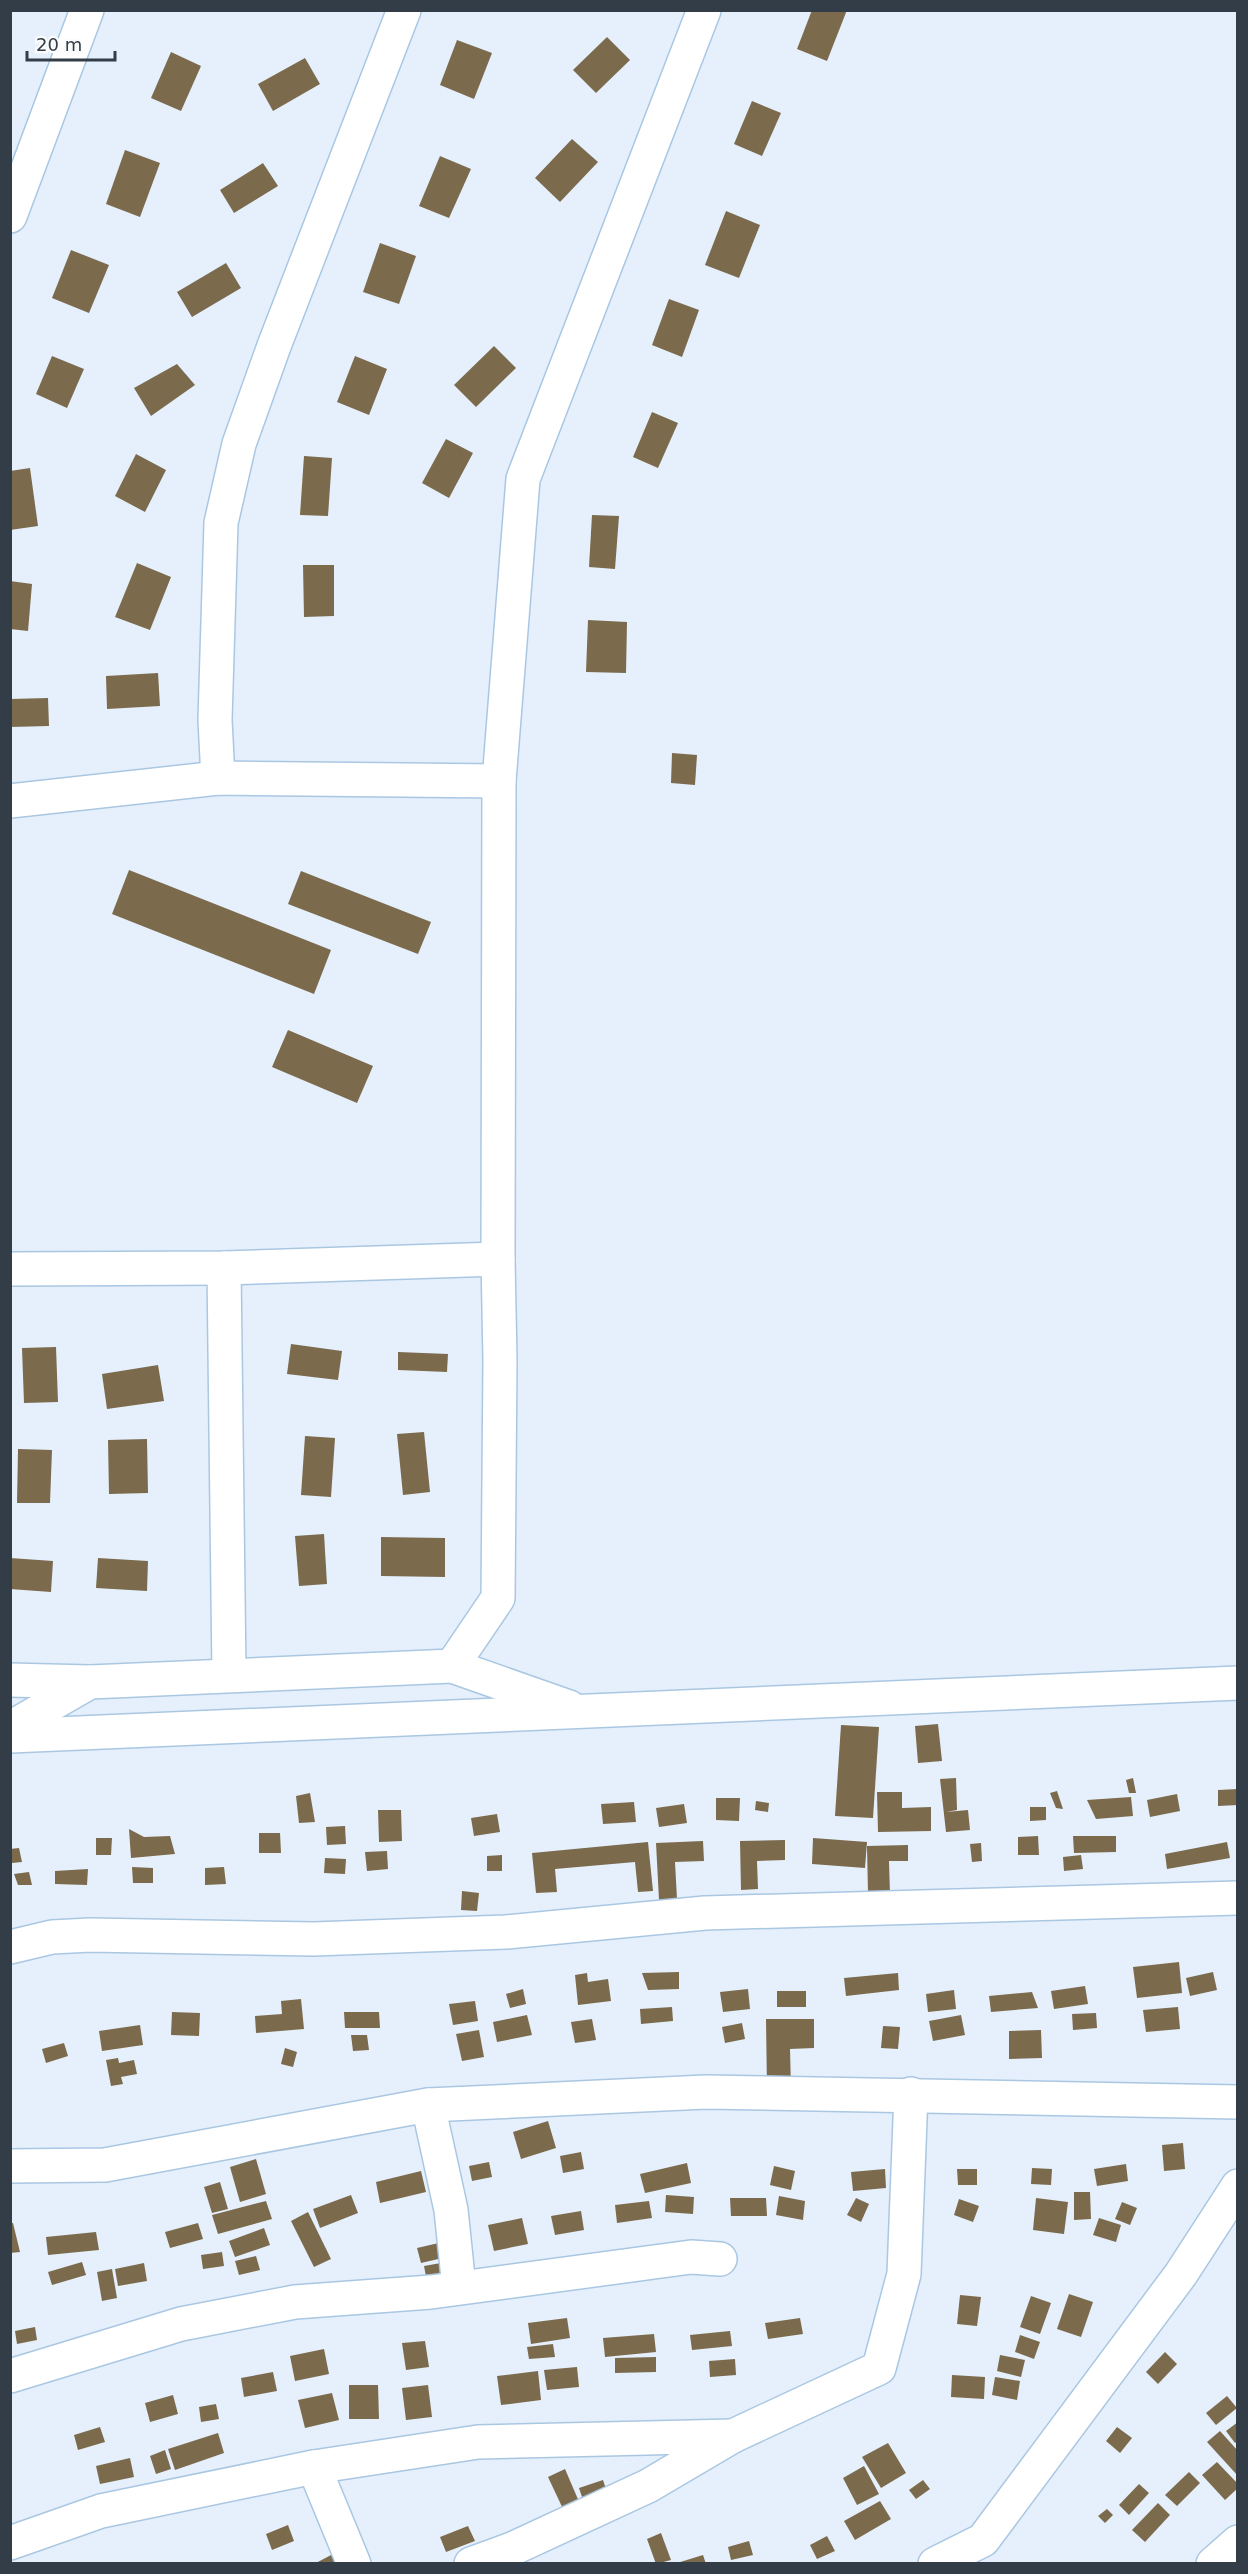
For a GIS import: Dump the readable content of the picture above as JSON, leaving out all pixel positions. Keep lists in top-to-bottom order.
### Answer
{
  "scale_bar": "20 m"
}
